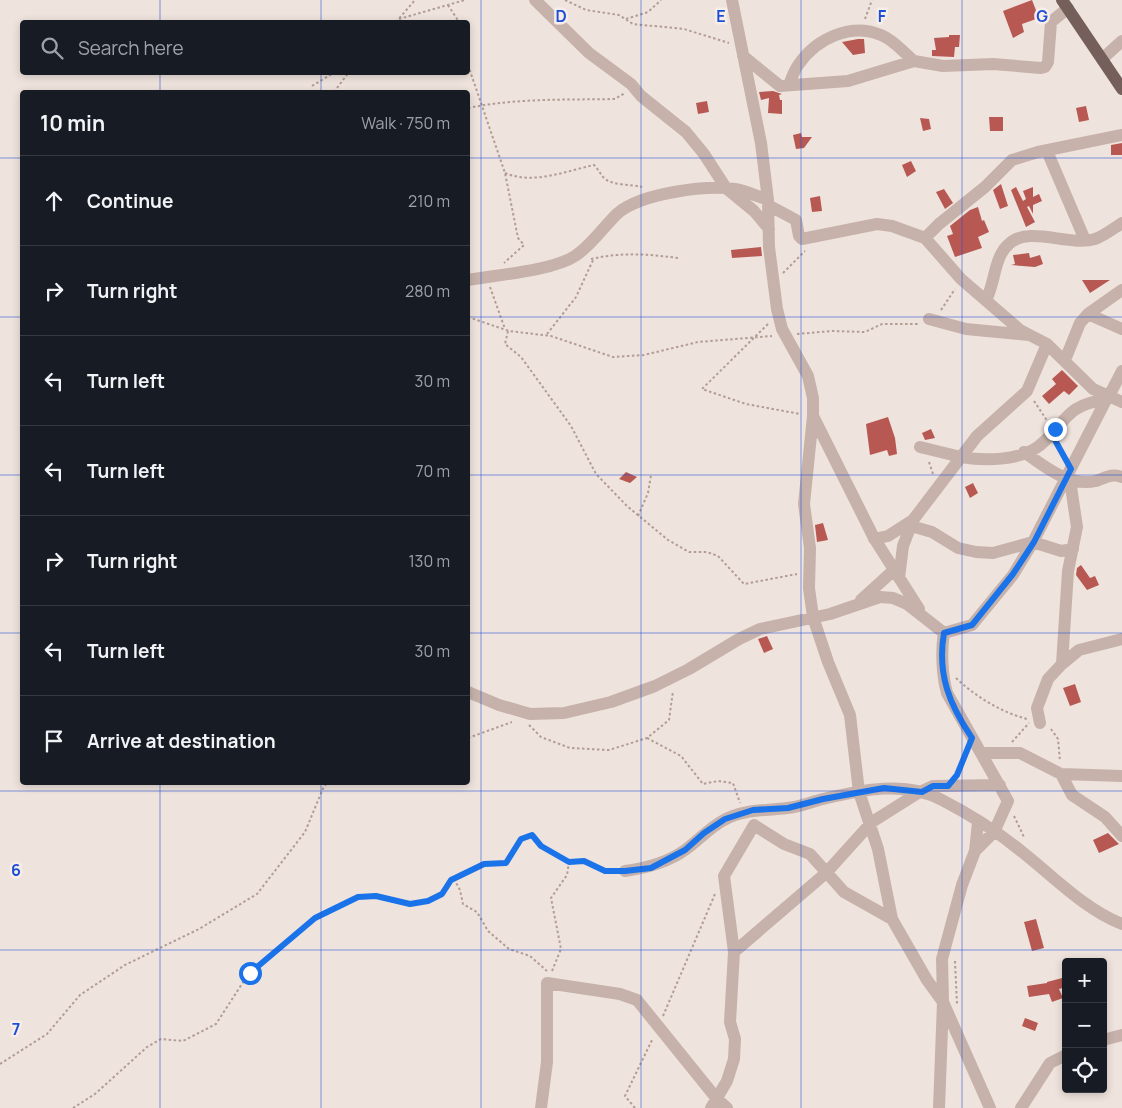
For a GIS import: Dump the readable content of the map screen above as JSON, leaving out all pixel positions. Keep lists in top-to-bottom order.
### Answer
{
  "page": {
    "search": "Search here",
    "heading": ["10 min", "Walk · 750 m"],
    "list": [
      ["Continue", "210 m"],
      ["Turn right", "280 m"],
      ["Turn left", "30 m"],
      ["Turn left", "70 m"],
      ["Turn right", "130 m"],
      ["Turn left", "30 m"],
      "Arrive at destination"
    ],
    "map_buttons": ["+", "−"]
  },
  "grid": {
    "columns": [
      "D",
      "E",
      "F",
      "G"
    ],
    "rows": ["6", "7"]
  }
}
